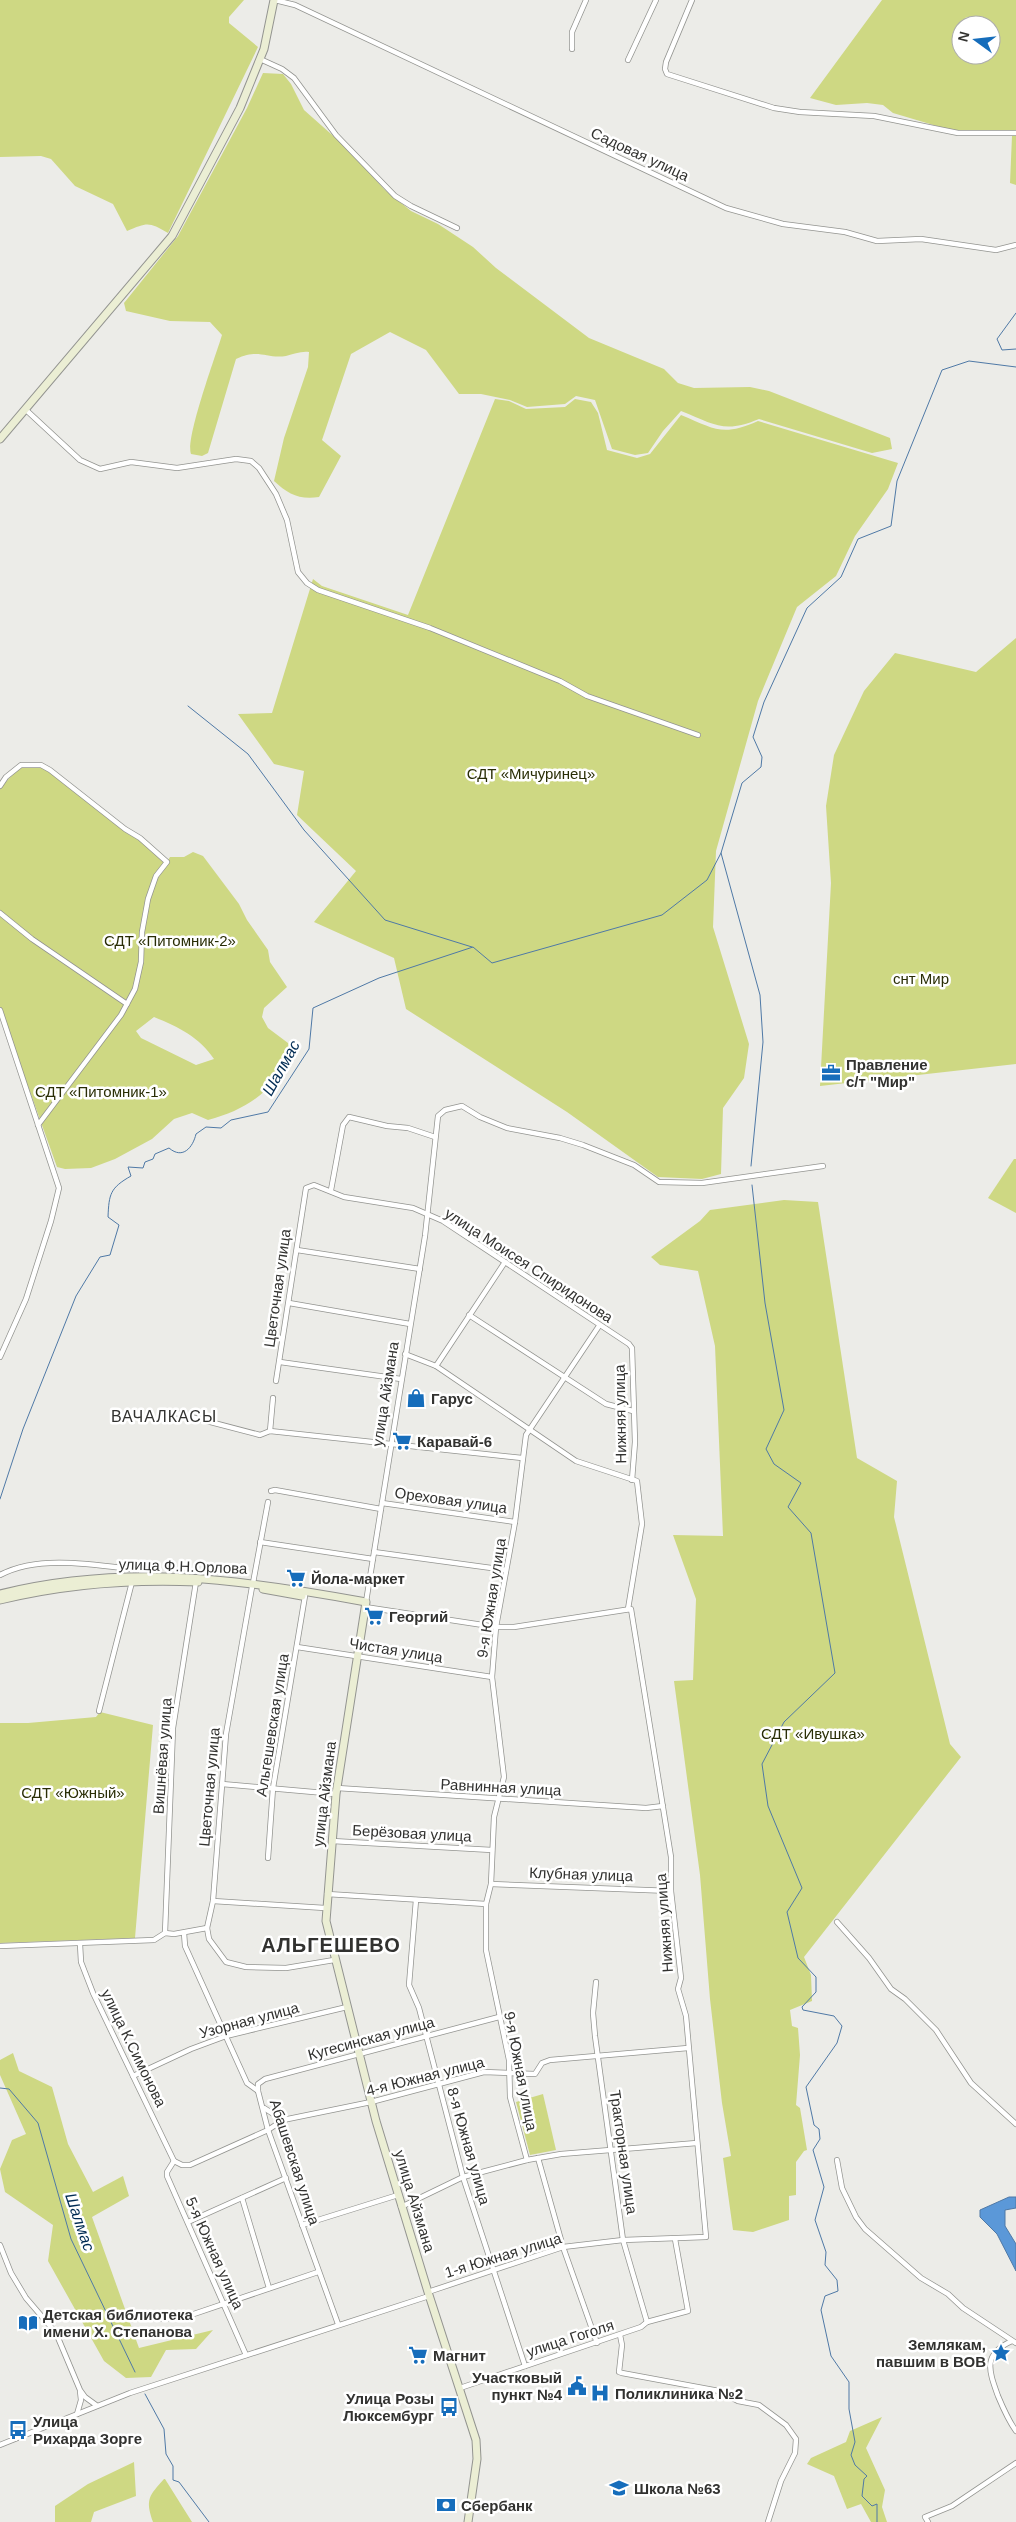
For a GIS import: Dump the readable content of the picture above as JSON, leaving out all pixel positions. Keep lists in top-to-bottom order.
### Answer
{
  "streets": {
    "street": [
      "Садовая улица",
      "улица Моисея Спиридонова",
      "Цветочная улица",
      "улица Айзмана",
      "Нижняя улица",
      "Ореховая улица",
      "улица Ф.Н.Орлова",
      "9-я Южная улица",
      "Чистая улица",
      "Альгешевская улица",
      "Вишнёвая улица",
      "Равнинная улица",
      "Берёзовая улица",
      "Клубная улица",
      "Узорная улица",
      "Кугесинская улица",
      "улица К.Симонова",
      "4-я Южная улица",
      "8-я Южная улица",
      "Тракторная улица",
      "Абашевская улица",
      "5-я Южная улица",
      "1-я Южная улица",
      "улица Гоголя"
    ]
  },
  "crossings": [
    ["улица Моисея Спиридонова", "Цветочная улица"],
    ["улица Моисея Спиридонова", "улица Айзмана"],
    ["улица Моисея Спиридонова", "Нижняя улица"],
    ["улица Моисея Спиридонова", "9-я Южная улица"],
    ["Цветочная улица", "улица Ф.Н.Орлова"],
    ["Цветочная улица", "Равнинная улица"],
    ["улица Айзмана", "Ореховая улица"],
    ["улица Айзмана", "улица Ф.Н.Орлова"],
    ["улица Айзмана", "Чистая улица"],
    ["улица Айзмана", "Равнинная улица"],
    ["улица Айзмана", "Берёзовая улица"],
    ["улица Айзмана", "Узорная улица"],
    ["улица Айзмана", "Кугесинская улица"],
    ["улица Айзмана", "4-я Южная улица"],
    ["улица Айзмана", "1-я Южная улица"],
    ["улица Айзмана", "улица Гоголя"],
    ["Нижняя улица", "Равнинная улица"],
    ["Нижняя улица", "Клубная улица"],
    ["Нижняя улица", "4-я Южная улица"],
    ["Нижняя улица", "1-я Южная улица"],
    ["Ореховая улица", "9-я Южная улица"],
    ["улица Ф.Н.Орлова", "Альгешевская улица"],
    ["улица Ф.Н.Орлова", "Вишнёвая улица"],
    ["9-я Южная улица", "Чистая улица"],
    ["9-я Южная улица", "Равнинная улица"],
    ["9-я Южная улица", "Берёзовая улица"],
    ["9-я Южная улица", "Клубная улица"],
    ["9-я Южная улица", "Кугесинская улица"],
    ["9-я Южная улица", "4-я Южная улица"],
    ["Чистая улица", "Альгешевская улица"],
    ["Альгешевская улица", "Равнинная улица"],
    ["Узорная улица", "улица К.Симонова"],
    ["Узорная улица", "Абашевская улица"],
    ["Кугесинская улица", "8-я Южная улица"],
    ["Кугесинская улица", "Абашевская улица"],
    ["улица К.Симонова", "4-я Южная улица"],
    ["улица К.Симонова", "5-я Южная улица"],
    ["4-я Южная улица", "8-я Южная улица"],
    ["4-я Южная улица", "Тракторная улица"],
    ["4-я Южная улица", "Абашевская улица"],
    ["4-я Южная улица", "5-я Южная улица"],
    ["8-я Южная улица", "1-я Южная улица"],
    ["8-я Южная улица", "улица Гоголя"],
    ["Тракторная улица", "1-я Южная улица"],
    ["Тракторная улица", "улица Гоголя"],
    ["Абашевская улица", "1-я Южная улица"],
    ["5-я Южная улица", "1-я Южная улица"],
    ["1-я Южная улица", "улица Гоголя"]
  ],
  "districts": ["ВАЧАЛКАСЫ", "АЛЬГЕШЕВО"],
  "water": ["Шалмас"],
  "parks": [
    "СДТ «Мичуринец»",
    "СДТ «Питомник-2»",
    "снт Мир",
    "СДТ «Питомник-1»",
    "СДТ «Ивушка»",
    "СДТ «Южный»"
  ],
  "places": {
    "office": ["Правление с/т \"Мир\""],
    "shop": ["Гарус"],
    "supermarket": [
      "Каравай-6",
      "Йола-маркет",
      "Георгий",
      "Магнит"
    ],
    "library": ["Детская библиотека имени Х. Степанова"],
    "place": ["Землякам, павшим в ВОВ"],
    "public building": ["Участковый пункт №4"],
    "hospital": ["Поликлиника №2"],
    "bus stop": ["Улица Розы Люксембург", "Улица Рихарда Зорге"],
    "school or university": ["Школа №63"],
    "bank": ["Сбербанк"]
  },
  "north": "left"
}
